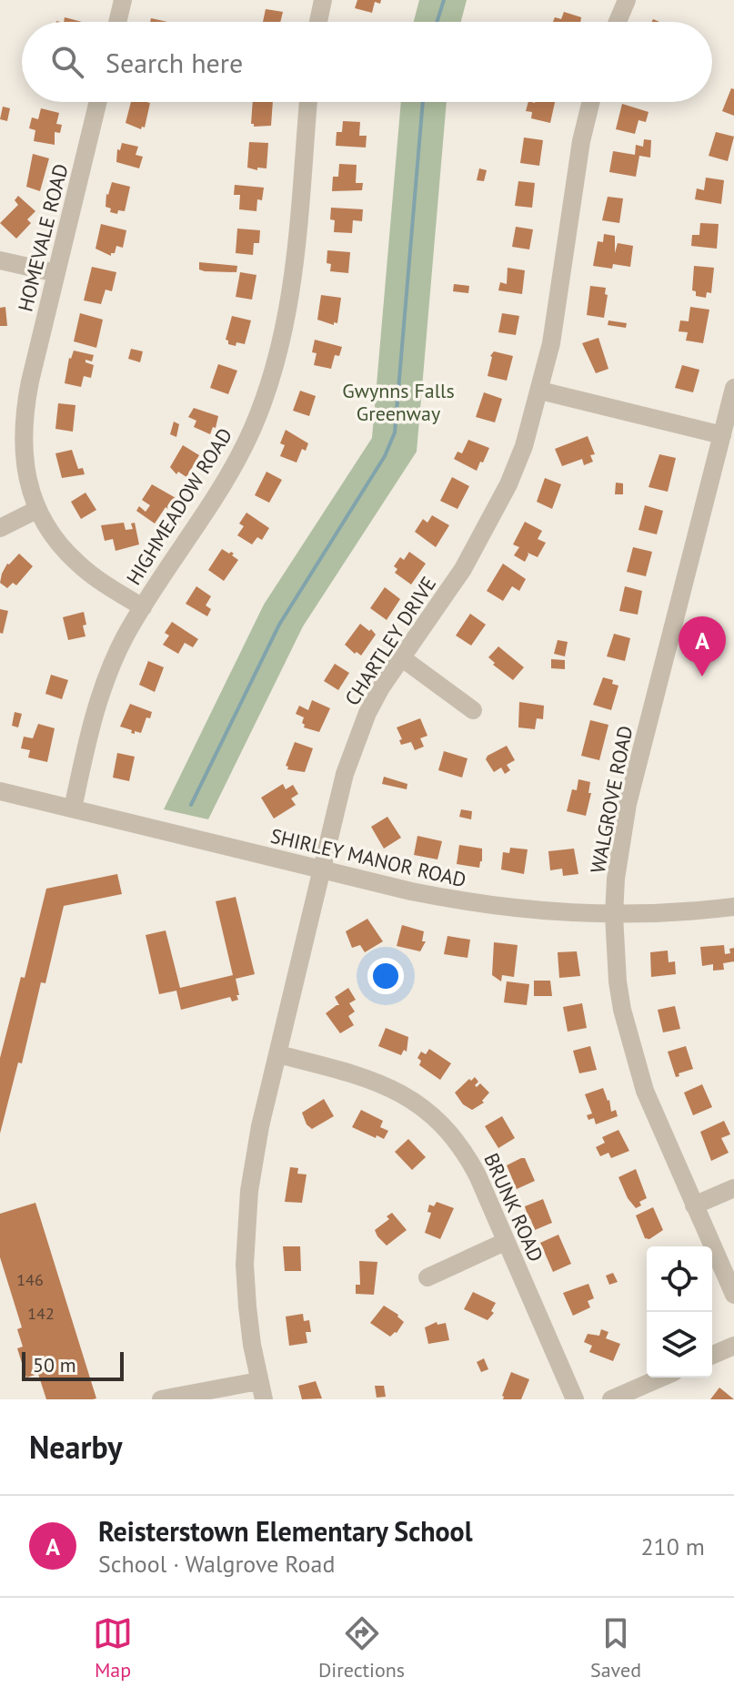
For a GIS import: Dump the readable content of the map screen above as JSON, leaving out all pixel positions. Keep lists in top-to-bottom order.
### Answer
{
  "streets": {
    "street": [
      "HOMEVALE ROAD",
      "HIGHMEADOW ROAD",
      "CHARTLEY DRIVE",
      "WALGROVE ROAD",
      "SHIRLEY MANOR ROAD",
      "BRUNK ROAD"
    ]
  },
  "crossings": [
    ["HOMEVALE ROAD", "HIGHMEADOW ROAD"],
    ["HIGHMEADOW ROAD", "SHIRLEY MANOR ROAD"],
    ["CHARTLEY DRIVE", "SHIRLEY MANOR ROAD"],
    ["CHARTLEY DRIVE", "BRUNK ROAD"],
    ["WALGROVE ROAD", "SHIRLEY MANOR ROAD"]
  ],
  "parks": ["Gwynns Falls Greenway"],
  "house_numbers": ["146", "142"],
  "scale_bar": "50 m",
  "page": {
    "search": "Search here",
    "pins": "A",
    "scale": "50 m",
    "heading": "Nearby",
    "list": [
      {
        "mark": "A",
        "name": "Reisterstown Elementary School",
        "note": "School · Walgrove Road",
        "value": "210 m"
      }
    ],
    "nav": ["Map", "Directions", "Saved"]
  }
}
